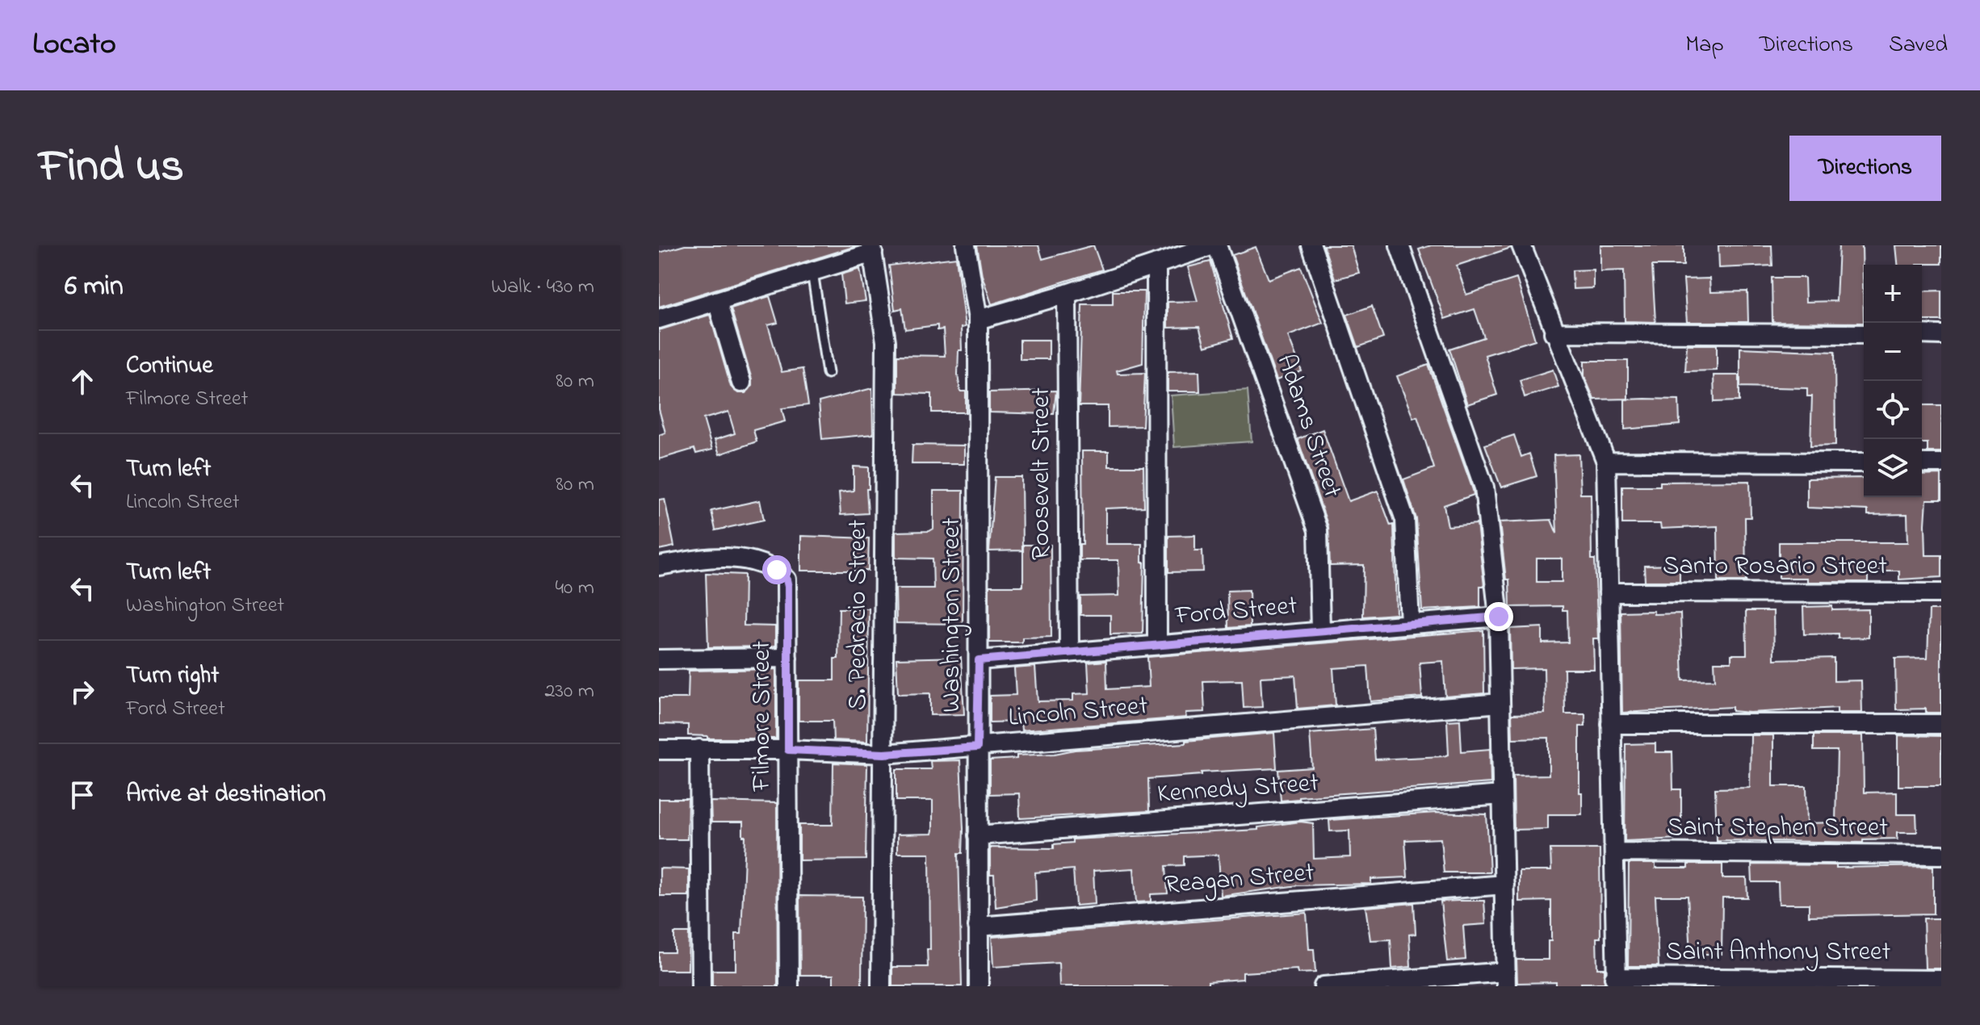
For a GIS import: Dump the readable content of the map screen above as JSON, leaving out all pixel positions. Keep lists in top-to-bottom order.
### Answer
{
  "streets": {
    "street": [
      "Adams Street",
      "Roosevelt Street",
      "Santo Rosario Street",
      "Ford Street",
      "S. Pedracio Street",
      "Washington Street",
      "Lincoln Street",
      "Filmore Street",
      "Kennedy Street",
      "Saint Stephen Street",
      "Reagan Street",
      "Saint Anthony Street"
    ]
  },
  "crossings": [
    ["Adams Street", "Ford Street"],
    ["Roosevelt Street", "Ford Street"],
    ["Ford Street", "Washington Street"],
    ["S. Pedracio Street", "Lincoln Street"],
    ["Washington Street", "Lincoln Street"],
    ["Washington Street", "Kennedy Street"],
    ["Washington Street", "Reagan Street"],
    ["Lincoln Street", "Filmore Street"]
  ],
  "page": {
    "header": "Locato",
    "nav": ["Map", "Directions", "Saved"],
    "title": "Find us",
    "buttons": "Directions",
    "heading": ["6 min", "Walk · 430 m"],
    "map_buttons": ["+", "−"],
    "list": [
      ["Continue", "Filmore Street", "80 m"],
      ["Turn left", "Lincoln Street", "80 m"],
      ["Turn left", "Washington Street", "40 m"],
      ["Turn right", "Ford Street", "230 m"],
      "Arrive at destination"
    ]
  }
}
